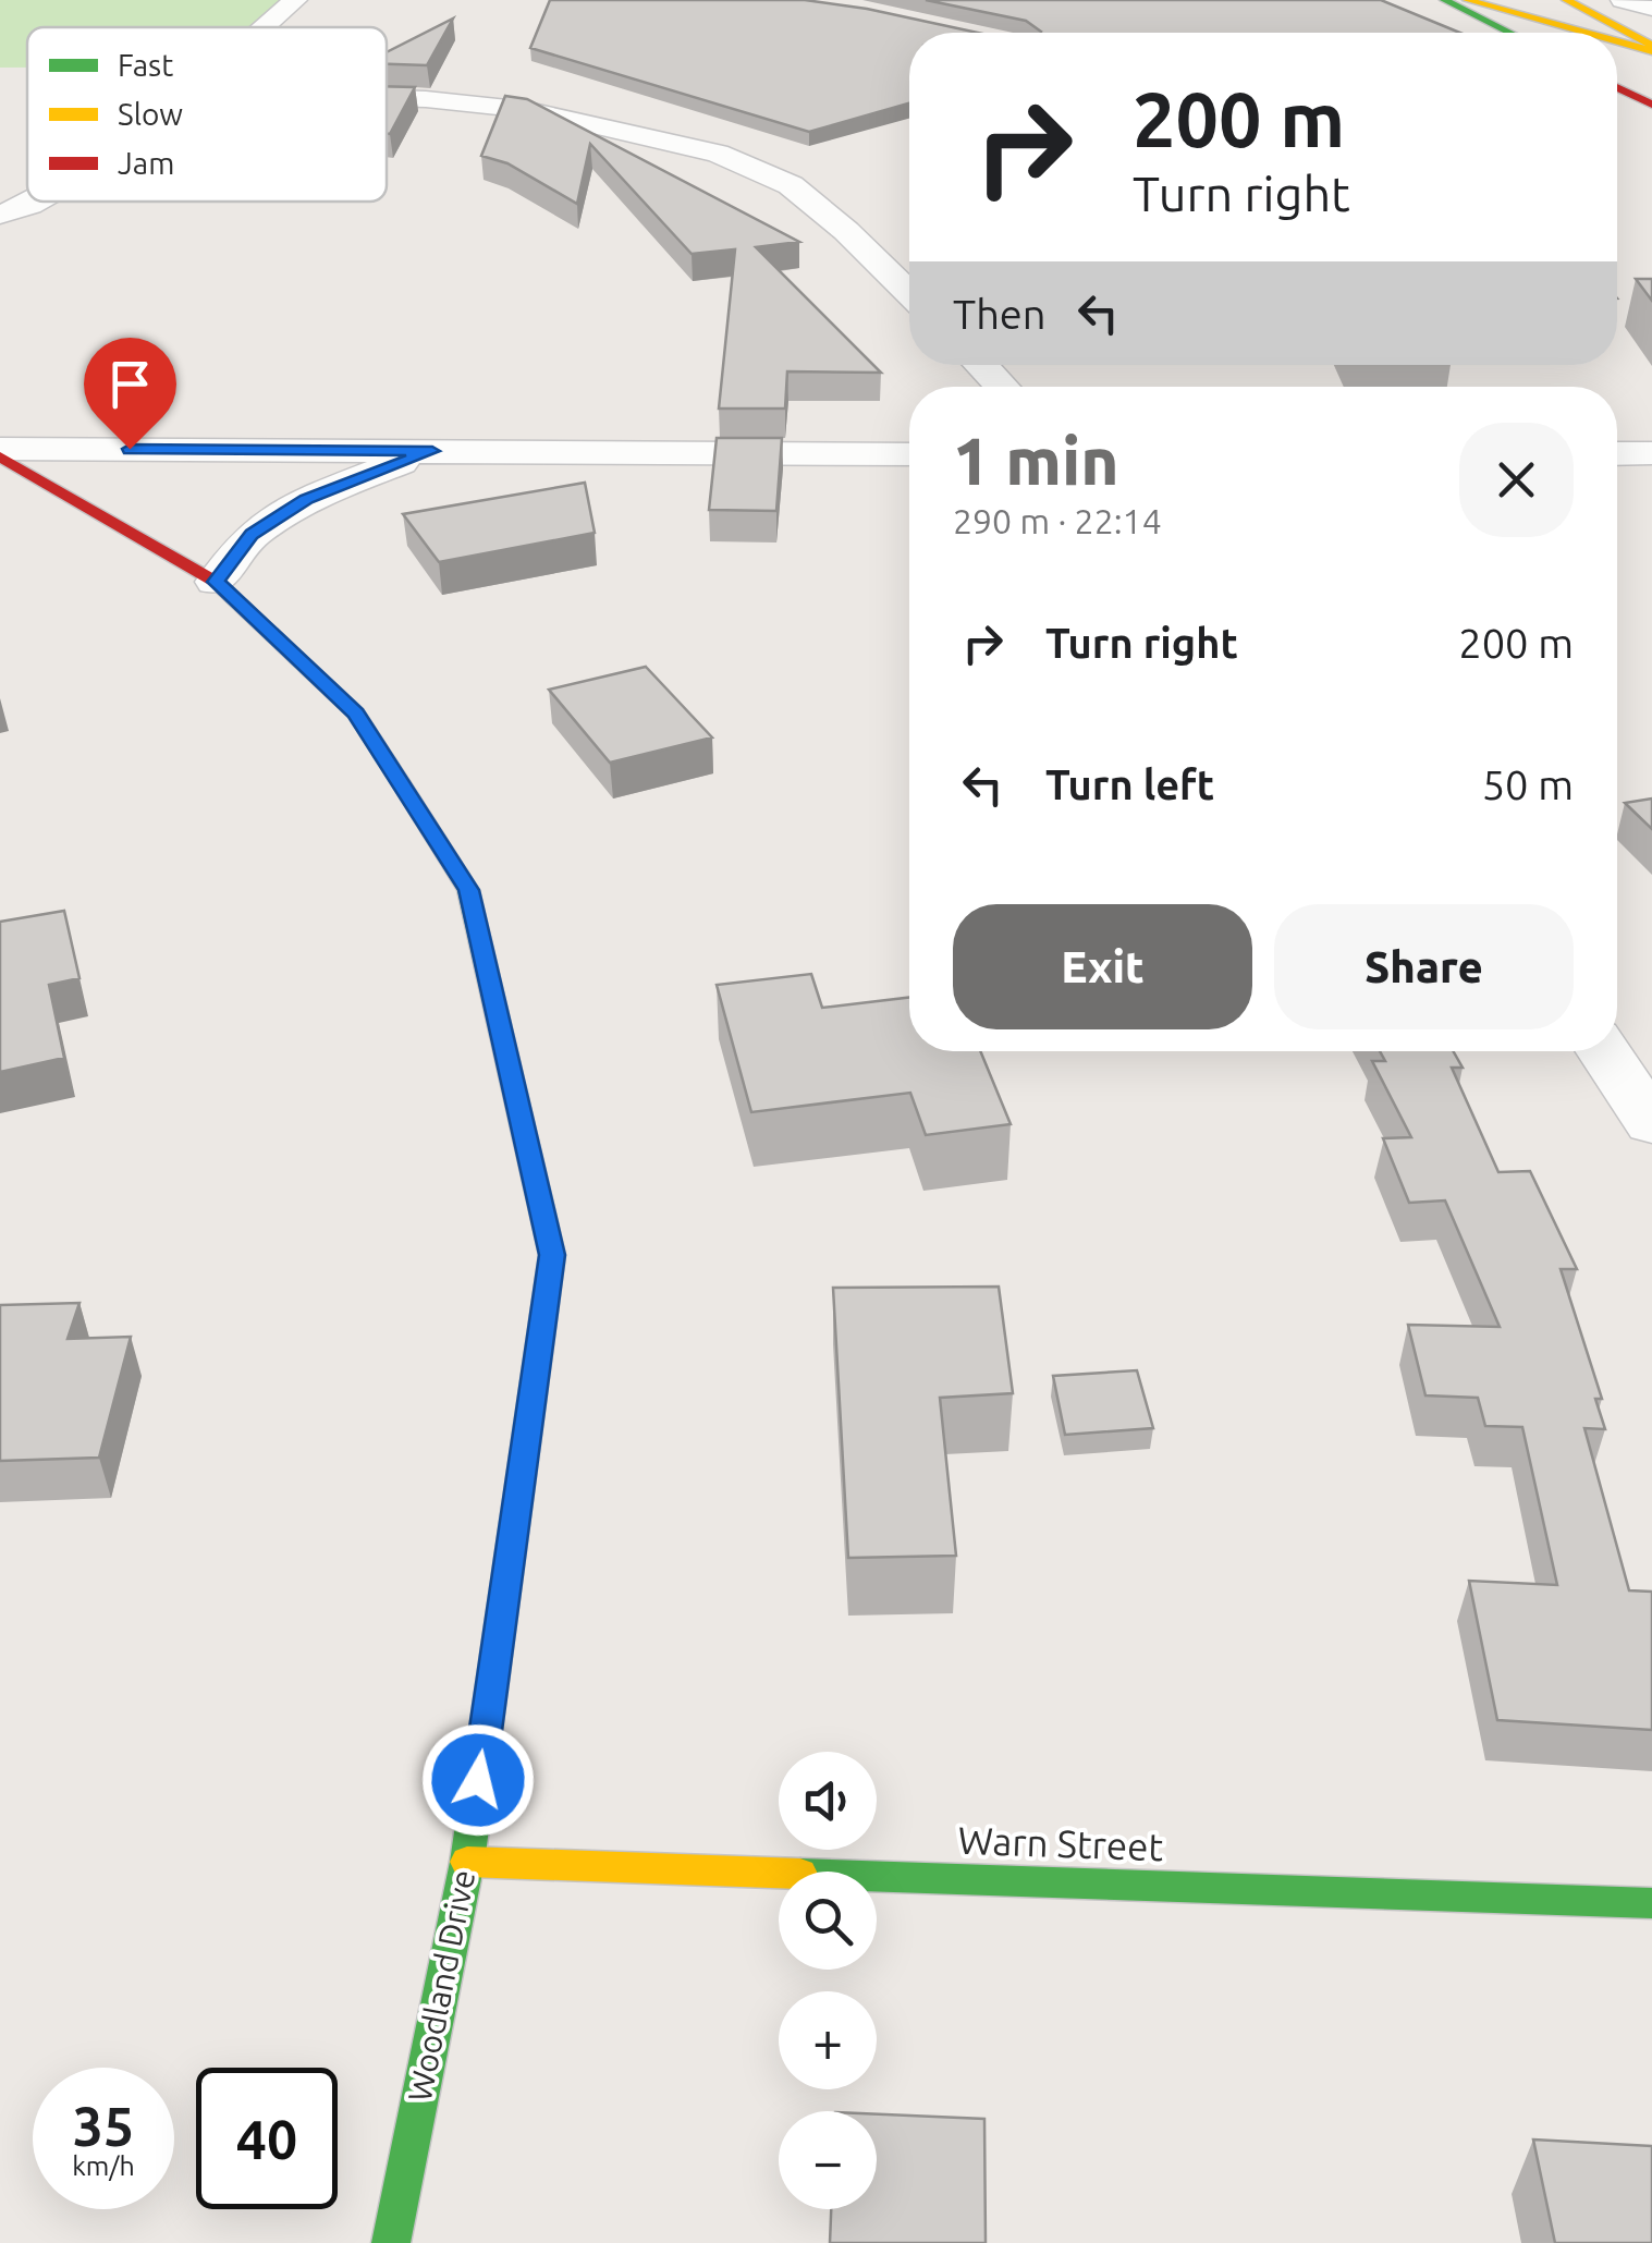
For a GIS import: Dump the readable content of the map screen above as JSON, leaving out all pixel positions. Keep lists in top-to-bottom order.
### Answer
{
  "streets": {
    "street": ["Warn Street", "Woodland Drive"]
  },
  "crossings": [
    ["Warn Street", "Woodland Drive"]
  ],
  "legend": ["Fast", "Slow", "Jam"],
  "page": {
    "turn": ["200 m", "Turn right"],
    "then": "Then",
    "heading": ["1 min", "290 m · 22:14"],
    "list": [
      {
        "name": "Turn right",
        "value": "200 m"
      },
      {
        "name": "Turn left",
        "value": "50 m"
      }
    ],
    "buttons": ["Exit", "Share"],
    "map_buttons": ["+", "−"],
    "speed": "35 km/h",
    "limit": "40"
  }
}
